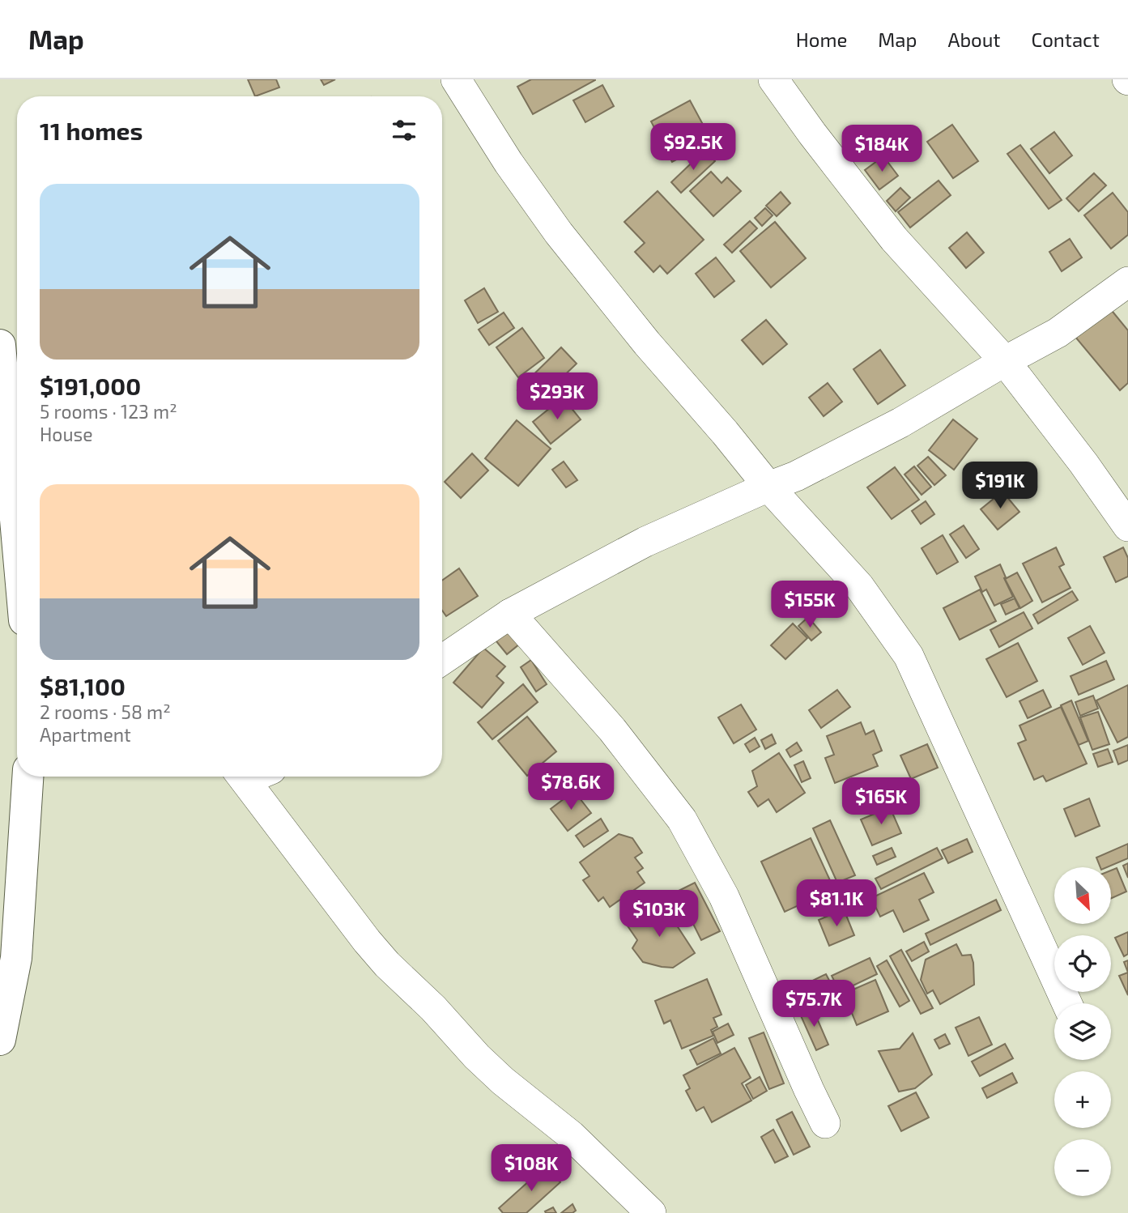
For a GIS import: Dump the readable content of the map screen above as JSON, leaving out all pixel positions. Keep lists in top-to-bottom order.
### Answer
{
  "north": "bottom right",
  "page": {
    "header": "Map",
    "nav": [
      "Home",
      "Map",
      "About",
      "Contact"
    ],
    "heading": "11 homes",
    "price": [
      "$92.5K",
      "$184K",
      "$293K",
      "$191K",
      "$155K",
      "$78.6K",
      "$165K",
      "$81.1K",
      "$103K",
      "$75.7K",
      "$108K"
    ],
    "list": [
      {
        "name": "$191,000",
        "note": "5 rooms · 123 m² · House"
      },
      {
        "name": "$81,100",
        "note": "2 rooms · 58 m² · Apartment"
      }
    ],
    "map_buttons": ["+", "−"]
  }
}
